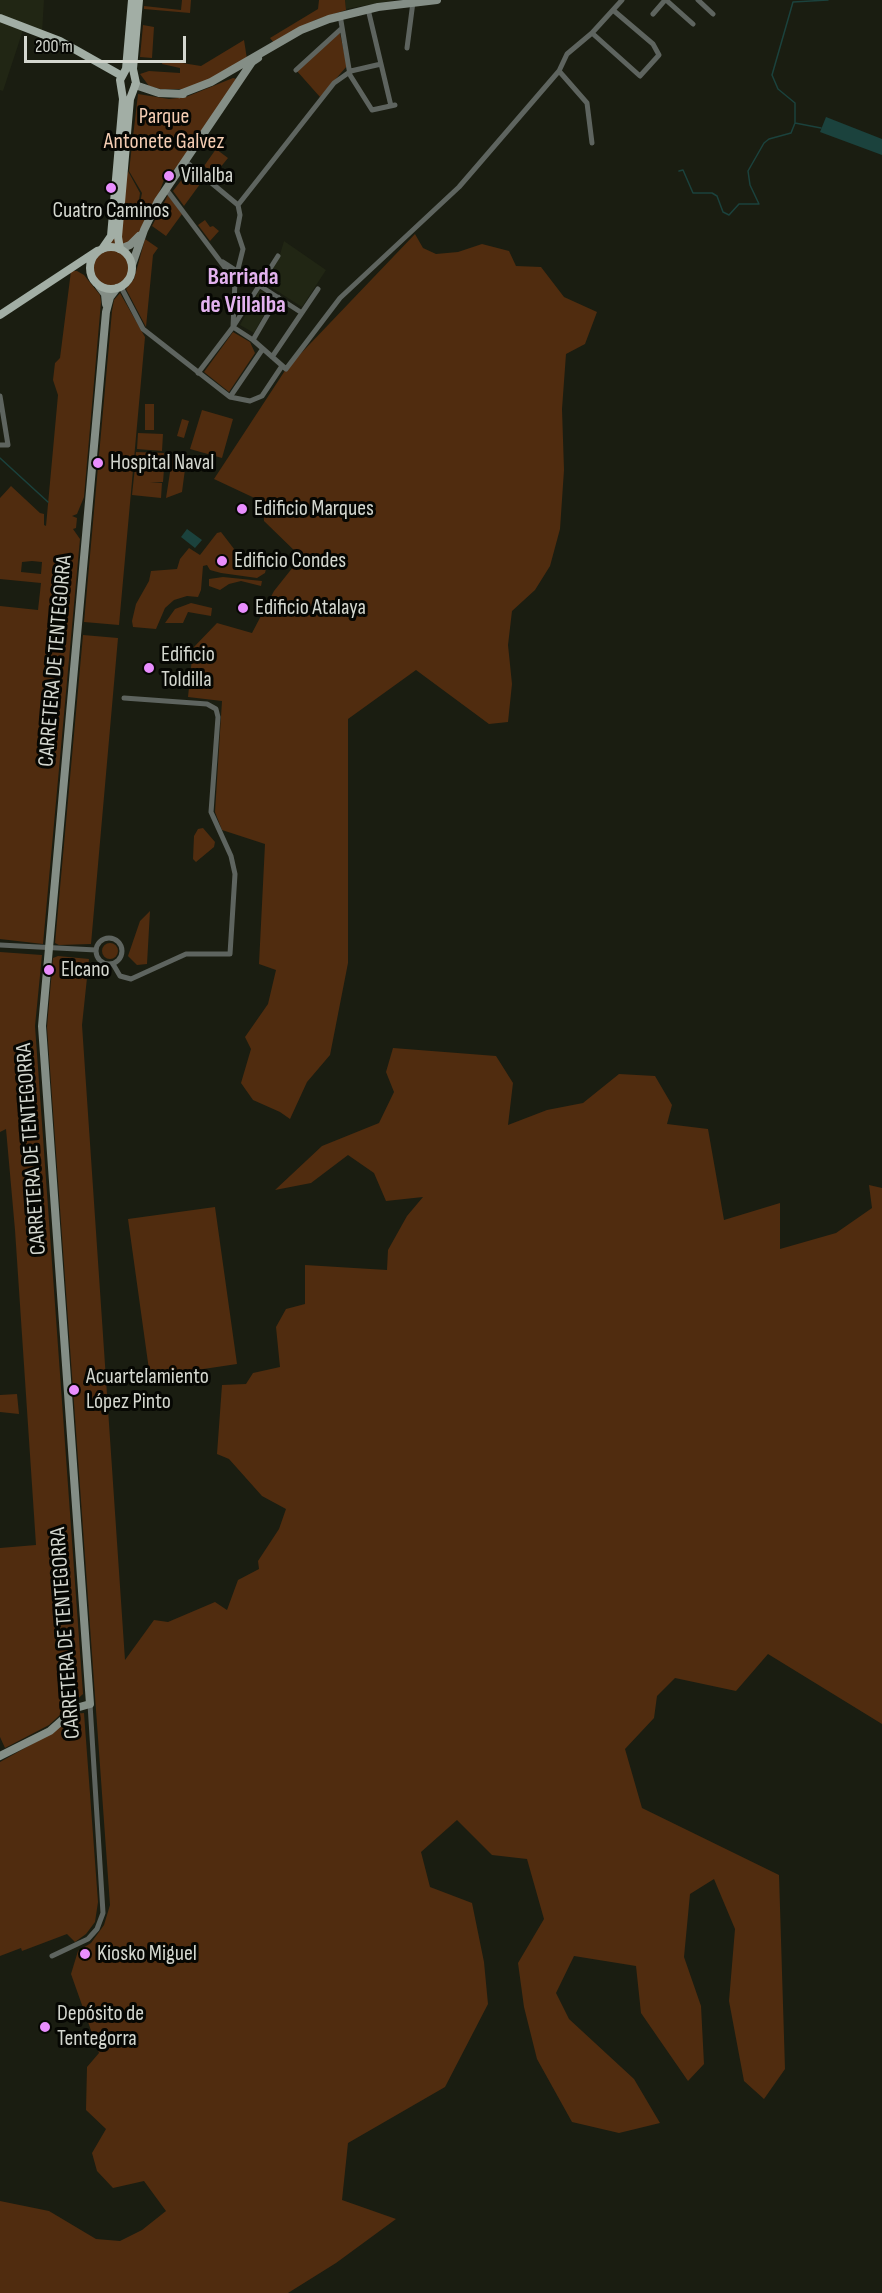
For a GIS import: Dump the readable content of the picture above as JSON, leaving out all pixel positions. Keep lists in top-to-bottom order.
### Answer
{
  "streets": {
    "main road": ["CARRETERA DE TENTEGORRA"]
  },
  "districts": ["Barriada de Villalba"],
  "parks": ["Parque Antonete Galvez"],
  "places": [
    "Villalba",
    "Cuatro Caminos",
    "Hospital Naval",
    "Edificio Marques",
    "Edificio Condes",
    "Edificio Atalaya",
    "Edificio Toldilla",
    "Elcano",
    "Acuartelamiento López Pinto",
    "Kiosko Miguel",
    "Depósito de Tentegorra"
  ],
  "scale_bar": "200 m"
}
